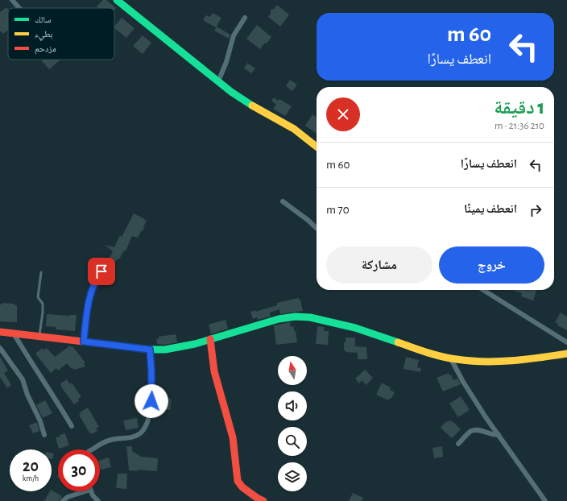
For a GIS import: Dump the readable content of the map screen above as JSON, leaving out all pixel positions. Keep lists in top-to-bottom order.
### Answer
{
  "legend": ["سالك", "بطيء", "مزدحم"],
  "north": "top",
  "page": {
    "turn": ["60 m", "انعطف يسارًا"],
    "heading": ["1 دقيقة", "210 m · 21:36"],
    "list": [
      {
        "name": "انعطف يسارًا",
        "value": "60 m"
      },
      {
        "name": "انعطف يمينًا",
        "value": "70 m"
      }
    ],
    "buttons": ["خروج", "مشاركة"],
    "speed": "20 km/h",
    "limit": "30"
  }
}
